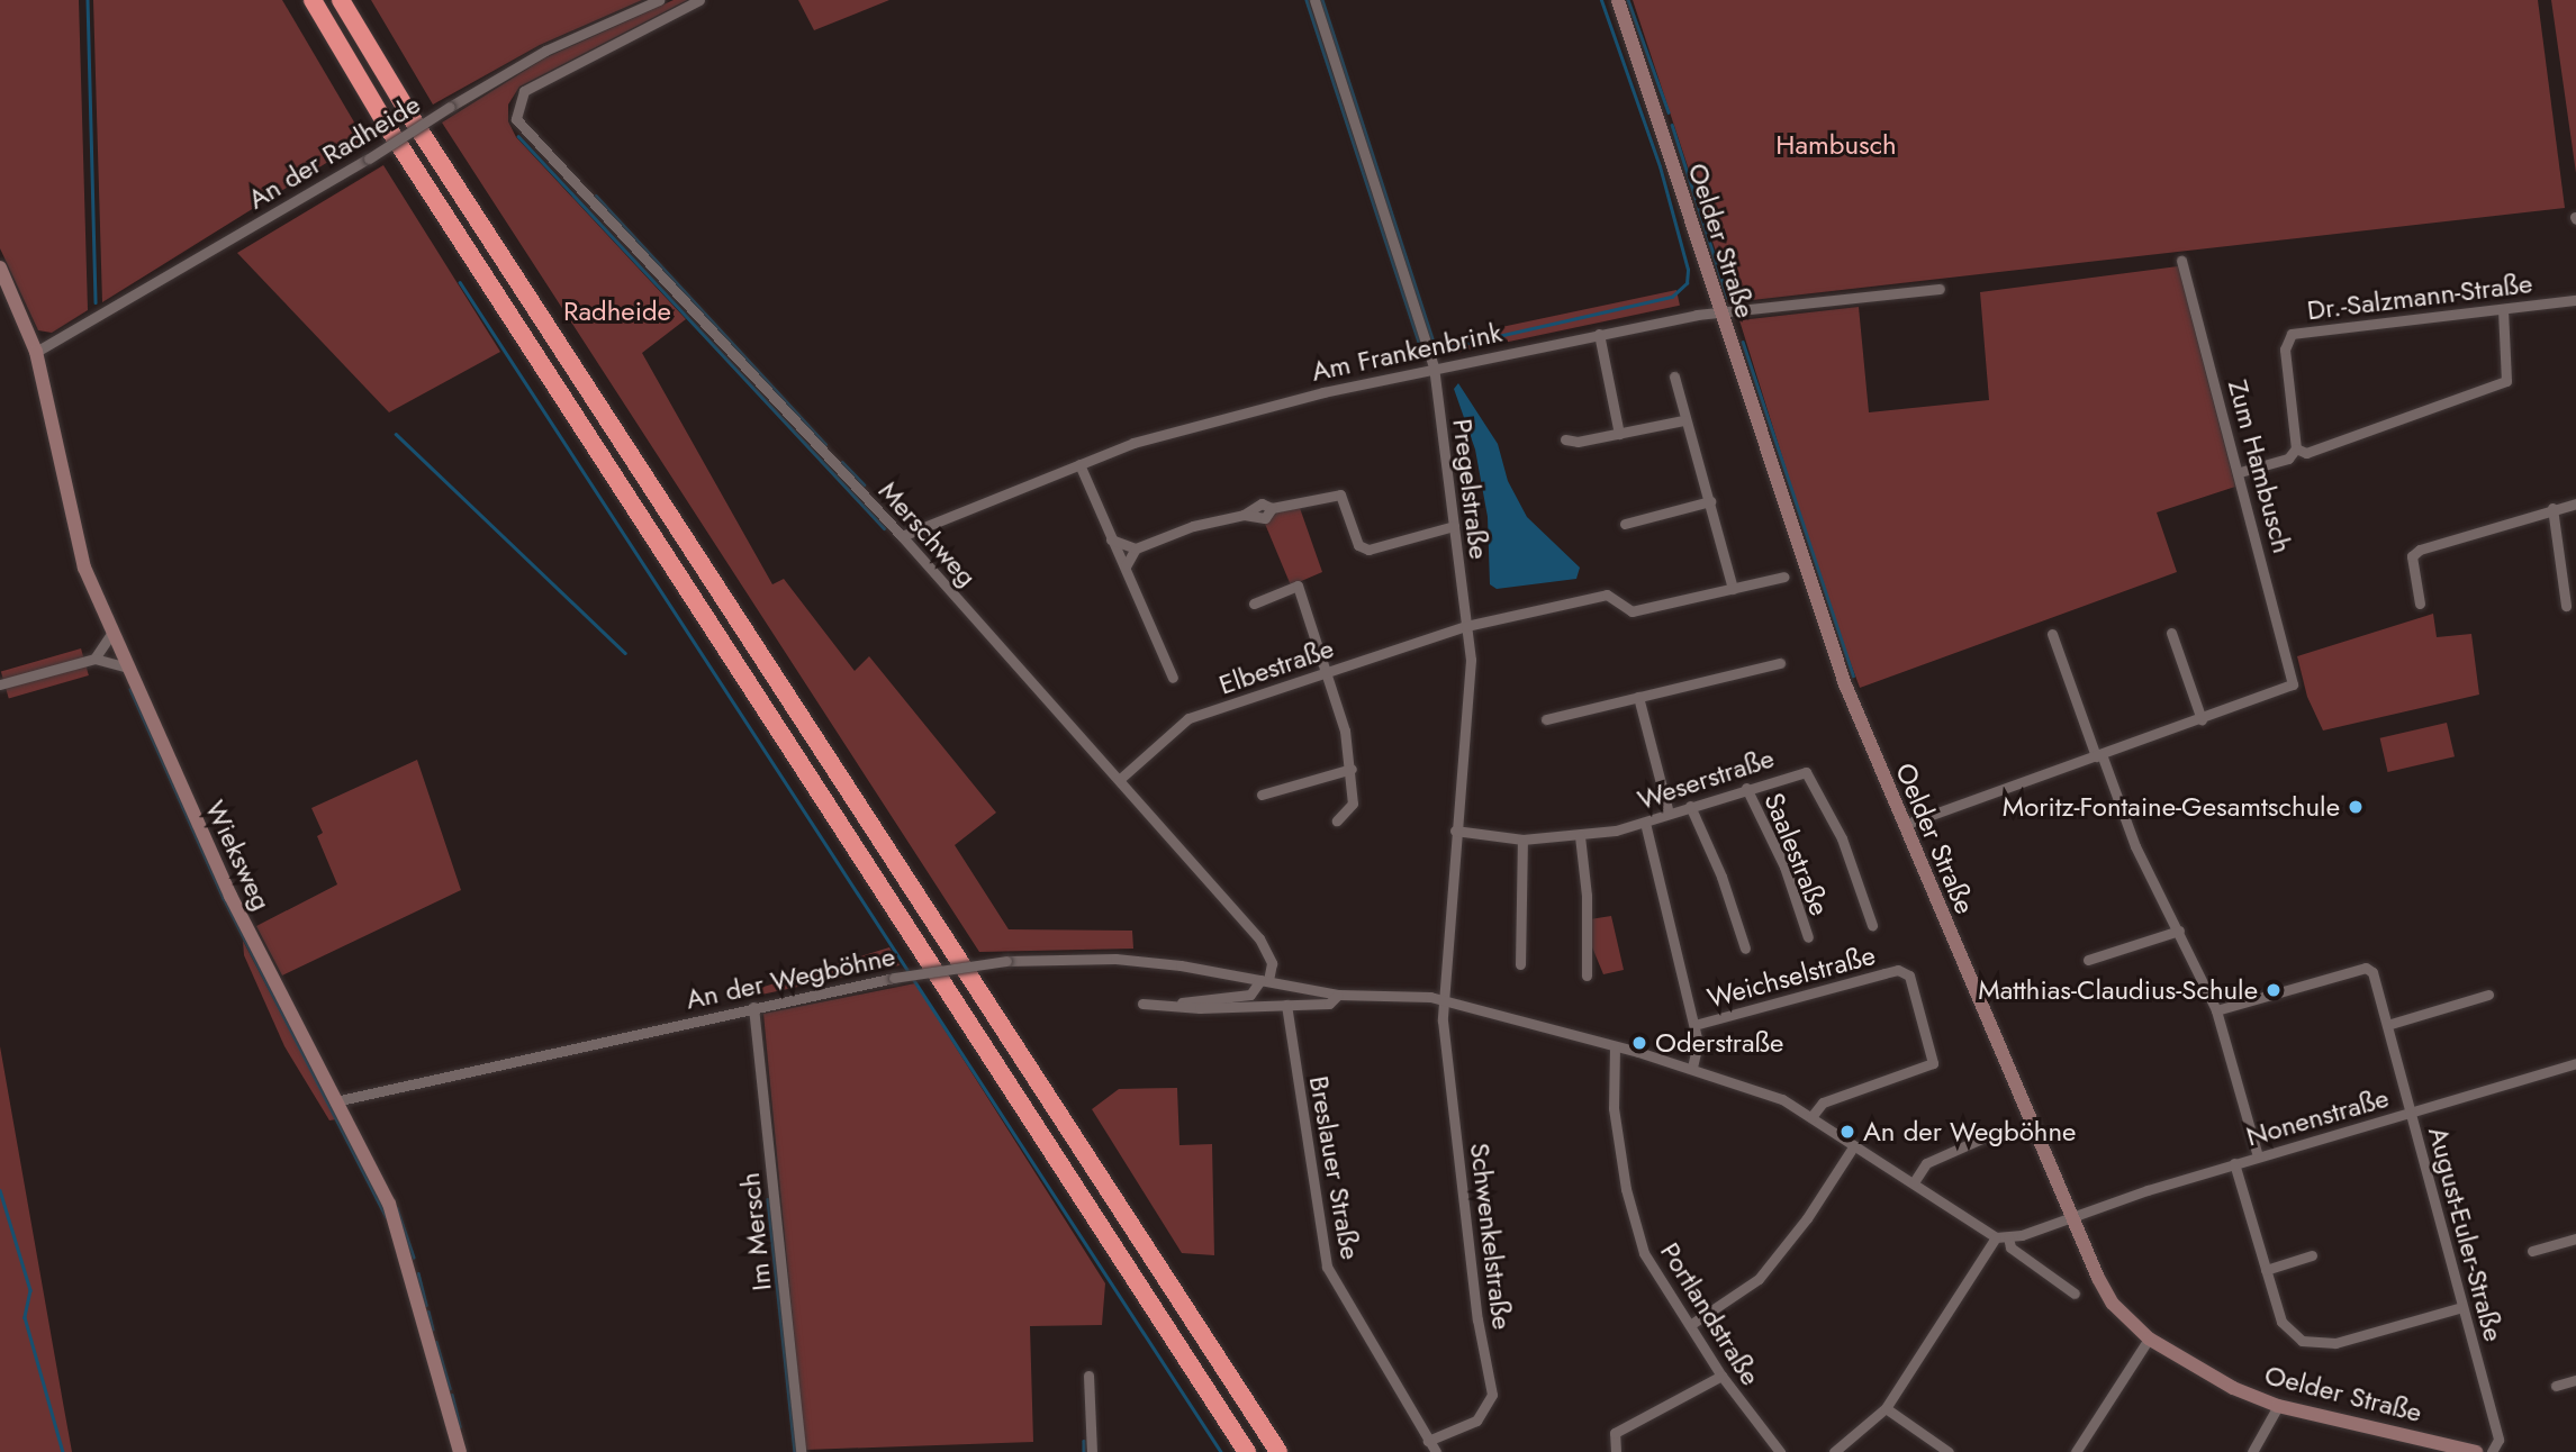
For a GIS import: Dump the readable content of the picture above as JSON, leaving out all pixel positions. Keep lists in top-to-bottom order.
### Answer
{
  "streets": {
    "street": [
      "An der Radheide",
      "Oelder Straße",
      "Dr.-Salzmann-Straße",
      "Am Frankenbrink",
      "Zum Hambusch",
      "Pregelstraße",
      "Merschweg",
      "Elbestraße",
      "Weserstraße",
      "Saalestraße",
      "Wieksweg",
      "Weichselstraße",
      "An der Wegböhne",
      "Nonenstraße",
      "Breslauer Straße",
      "Im Mersch",
      "August-Euler-Straße",
      "Schwenkelstraße",
      "Portlandstraße"
    ]
  },
  "crossings": [
    ["An der Radheide", "Wieksweg"],
    ["Oelder Straße", "Am Frankenbrink"],
    ["Oelder Straße", "Nonenstraße"],
    ["Am Frankenbrink", "Pregelstraße"],
    ["Am Frankenbrink", "Merschweg"],
    ["Pregelstraße", "Elbestraße"],
    ["Pregelstraße", "Weserstraße"],
    ["Pregelstraße", "An der Wegböhne"],
    ["Pregelstraße", "Schwenkelstraße"],
    ["Merschweg", "Elbestraße"],
    ["Merschweg", "An der Wegböhne"],
    ["Weserstraße", "Saalestraße"],
    ["Wieksweg", "An der Wegböhne"],
    ["Weichselstraße", "An der Wegböhne"],
    ["An der Wegböhne", "Breslauer Straße"],
    ["An der Wegböhne", "Im Mersch"],
    ["An der Wegböhne", "Schwenkelstraße"],
    ["An der Wegböhne", "Portlandstraße"],
    ["Nonenstraße", "August-Euler-Straße"],
    ["Breslauer Straße", "Schwenkelstraße"]
  ],
  "parks": ["Hambusch", "Radheide"],
  "places": [
    "Moritz-Fontaine-Gesamtschule",
    "Matthias-Claudius-Schule",
    "Oderstraße",
    "An der Wegböhne"
  ]
}
